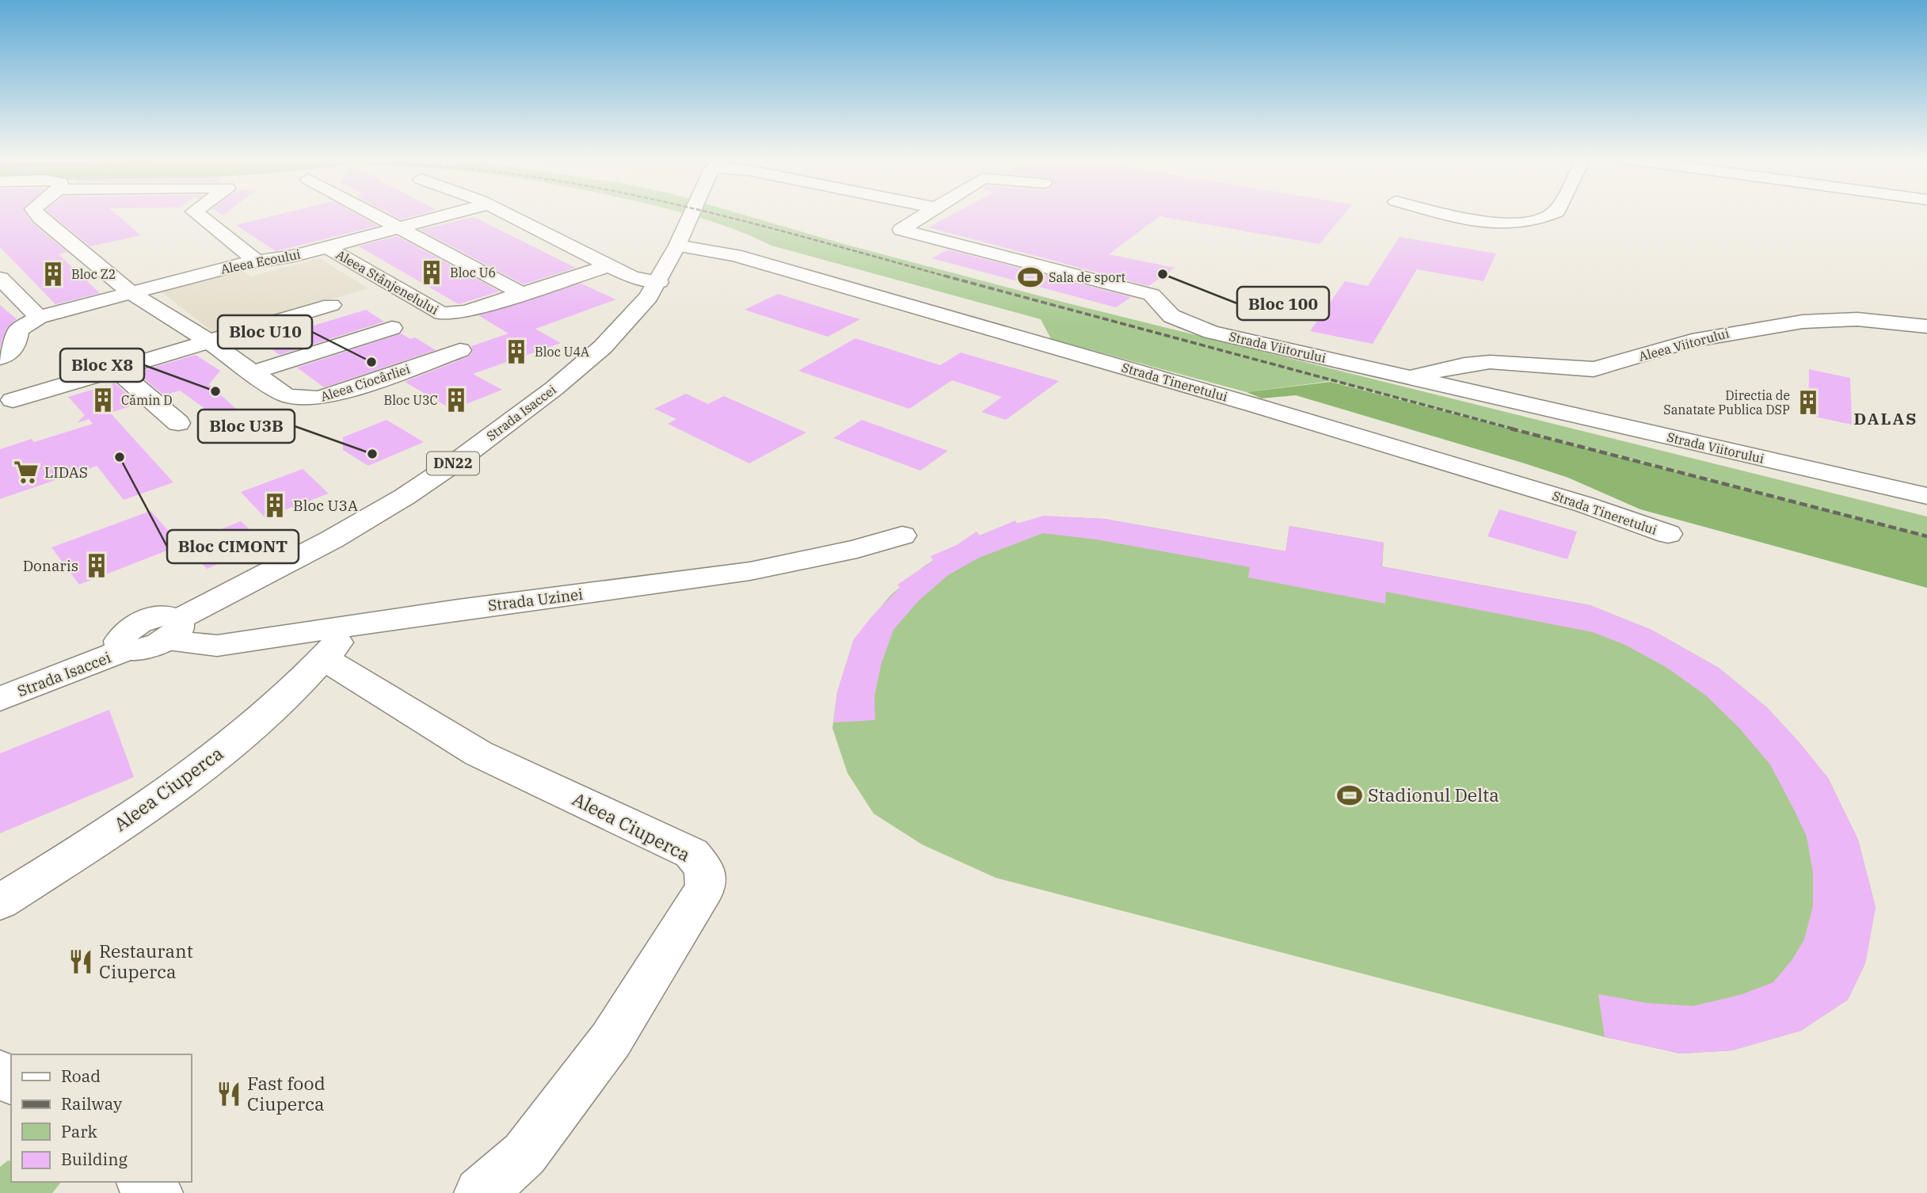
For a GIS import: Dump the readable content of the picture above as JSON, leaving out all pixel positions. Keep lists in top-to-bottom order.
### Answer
{
  "streets": {
    "street": [
      "Aleea Ecoului",
      "Aleea Stânjenelului",
      "Aleea Viitorului",
      "Strada Viitorului",
      "Strada Tineretului",
      "Aleea Ciocârliei",
      "Strada Isaccei",
      "DN22",
      "Strada Uzinei",
      "Aleea Ciuperca"
    ]
  },
  "crossings": [
    ["Aleea Ecoului", "Aleea Stânjenelului"],
    ["Aleea Ecoului", "Aleea Ciocârliei"],
    ["Aleea Viitorului", "Strada Viitorului"],
    ["Strada Tineretului", "Strada Isaccei"],
    ["Strada Isaccei", "Strada Uzinei"],
    ["Strada Uzinei", "Aleea Ciuperca"]
  ],
  "districts": ["DALAS"],
  "places": {
    "building": [
      "Bloc U6",
      "Bloc Z2",
      "Bloc U4A",
      "Cămin D",
      "Bloc U3C",
      "Directia de Sanatate Publica DSP",
      "Bloc U3A",
      "Donaris"
    ],
    "other": [
      "Bloc 100",
      "Bloc U10",
      "Bloc X8",
      "Bloc U3B",
      "Bloc CIMONT"
    ],
    "sports": ["Sala de sport", "Stadionul Delta"],
    "supermarket": ["LIDAS"],
    "restaurant": ["Restaurant Ciuperca", "Fast food Ciuperca"]
  },
  "legend": [
    "Road",
    "Railway",
    "Park",
    "Building"
  ]
}
